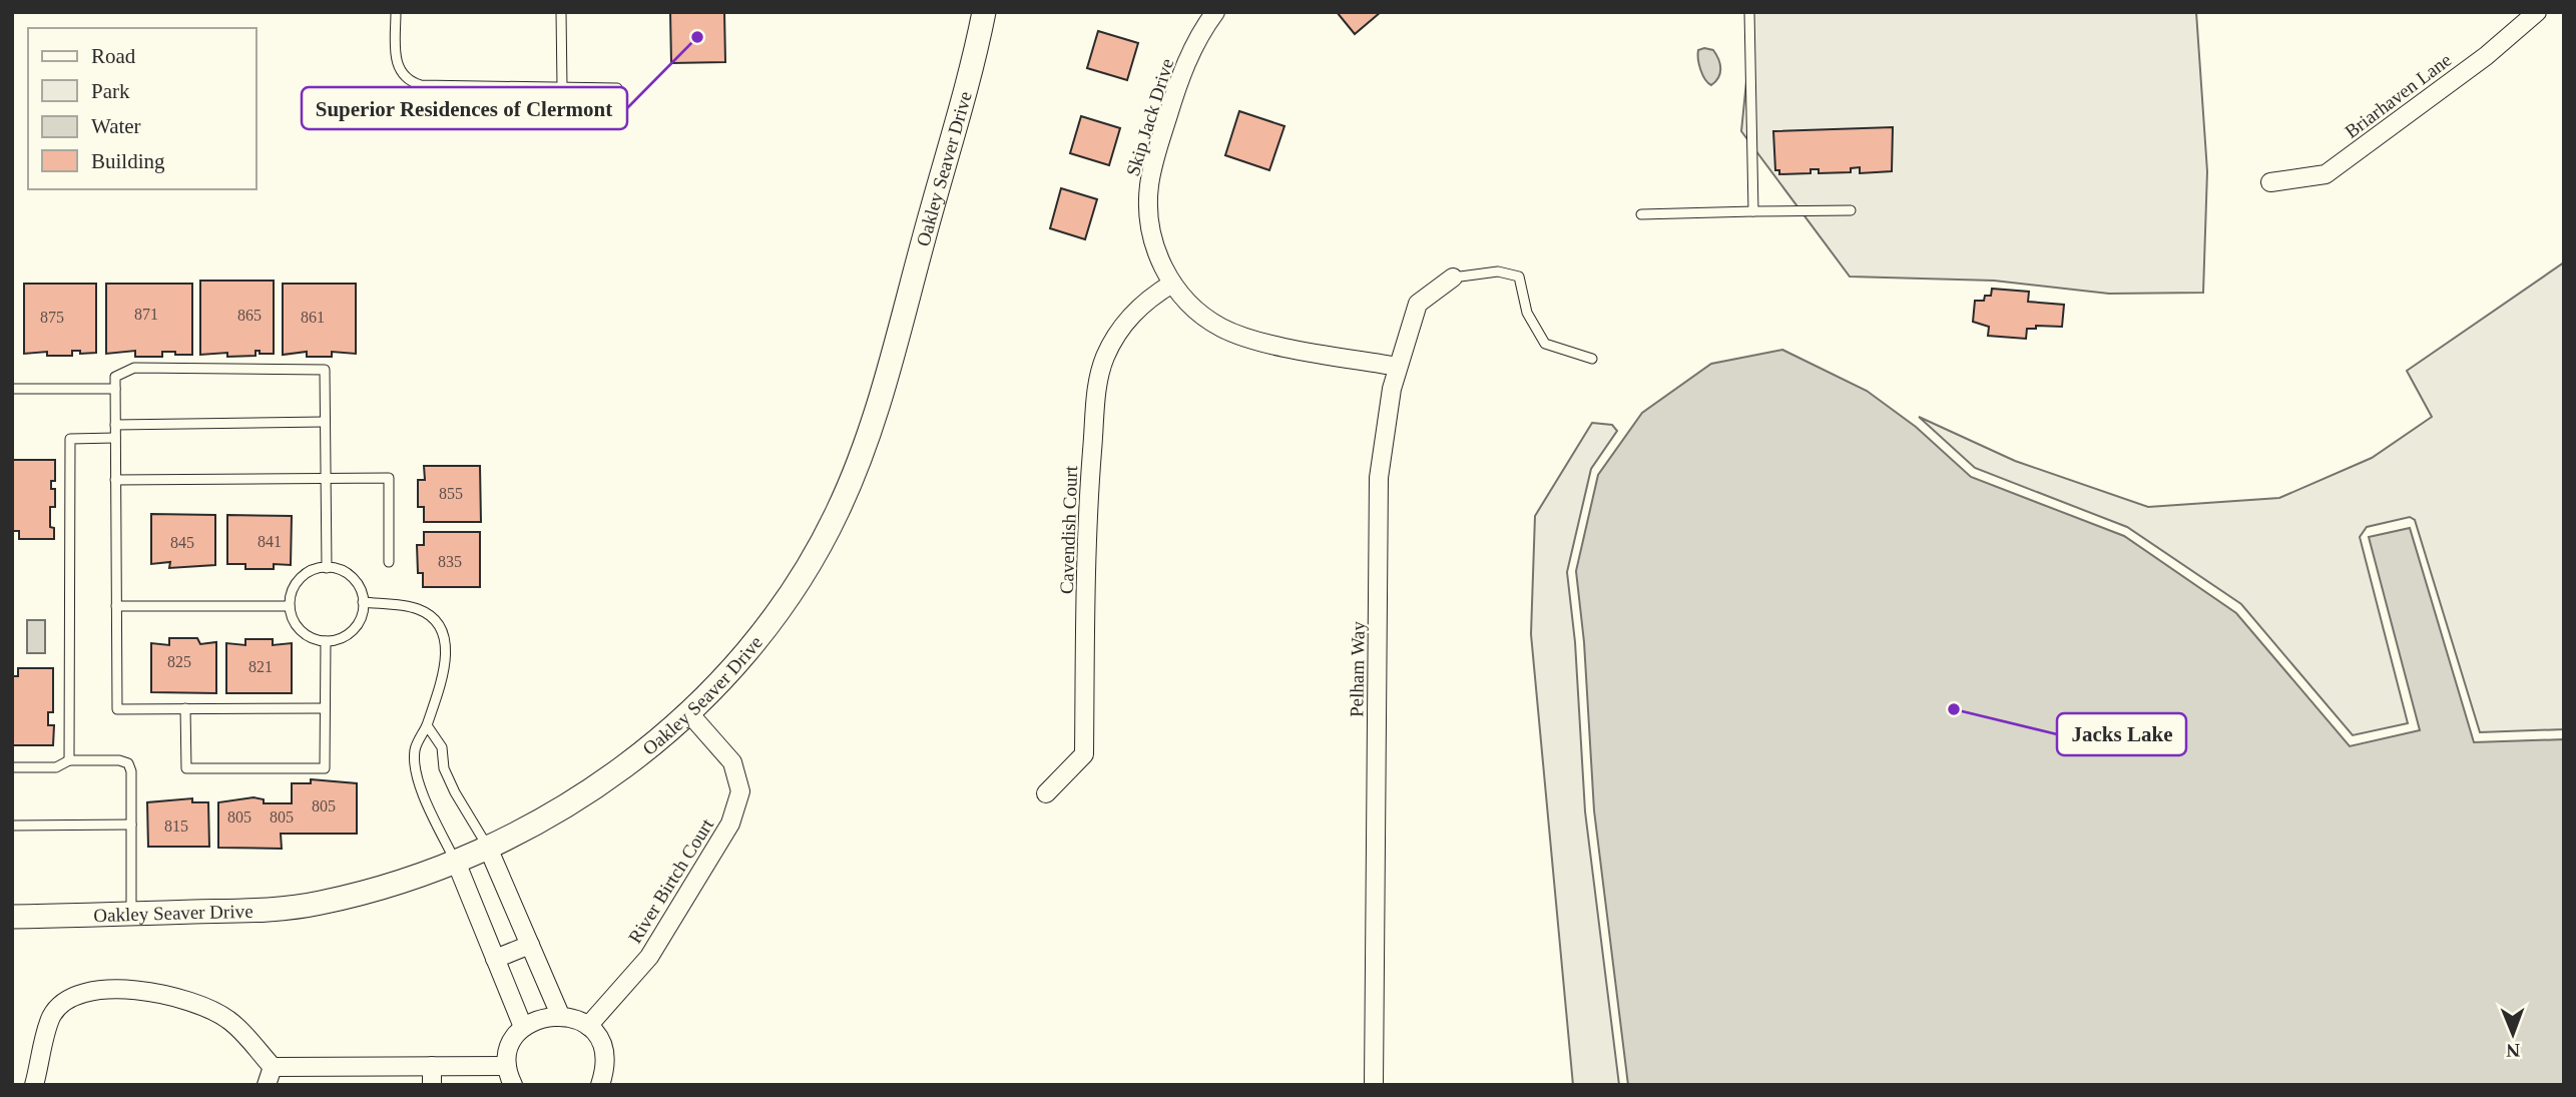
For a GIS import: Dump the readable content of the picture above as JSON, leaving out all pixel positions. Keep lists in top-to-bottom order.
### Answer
{
  "streets": {
    "street": [
      "Briarhaven Lane",
      "Skip Jack Drive",
      "Oakley Seaver Drive",
      "Cavendish Court",
      "Pelham Way",
      "River Birtch Court"
    ]
  },
  "crossings": [
    ["Skip Jack Drive", "Cavendish Court"],
    ["Skip Jack Drive", "Pelham Way"],
    ["Oakley Seaver Drive", "River Birtch Court"]
  ],
  "places": ["Superior Residences of Clermont", "Jacks Lake"],
  "house_numbers": [
    "871",
    "865",
    "875",
    "861",
    "855",
    "841",
    "845",
    "835",
    "825",
    "821",
    "805",
    "805",
    "805",
    "815"
  ],
  "legend": [
    "Road",
    "Park",
    "Water",
    "Building"
  ],
  "north": "bottom"
}
